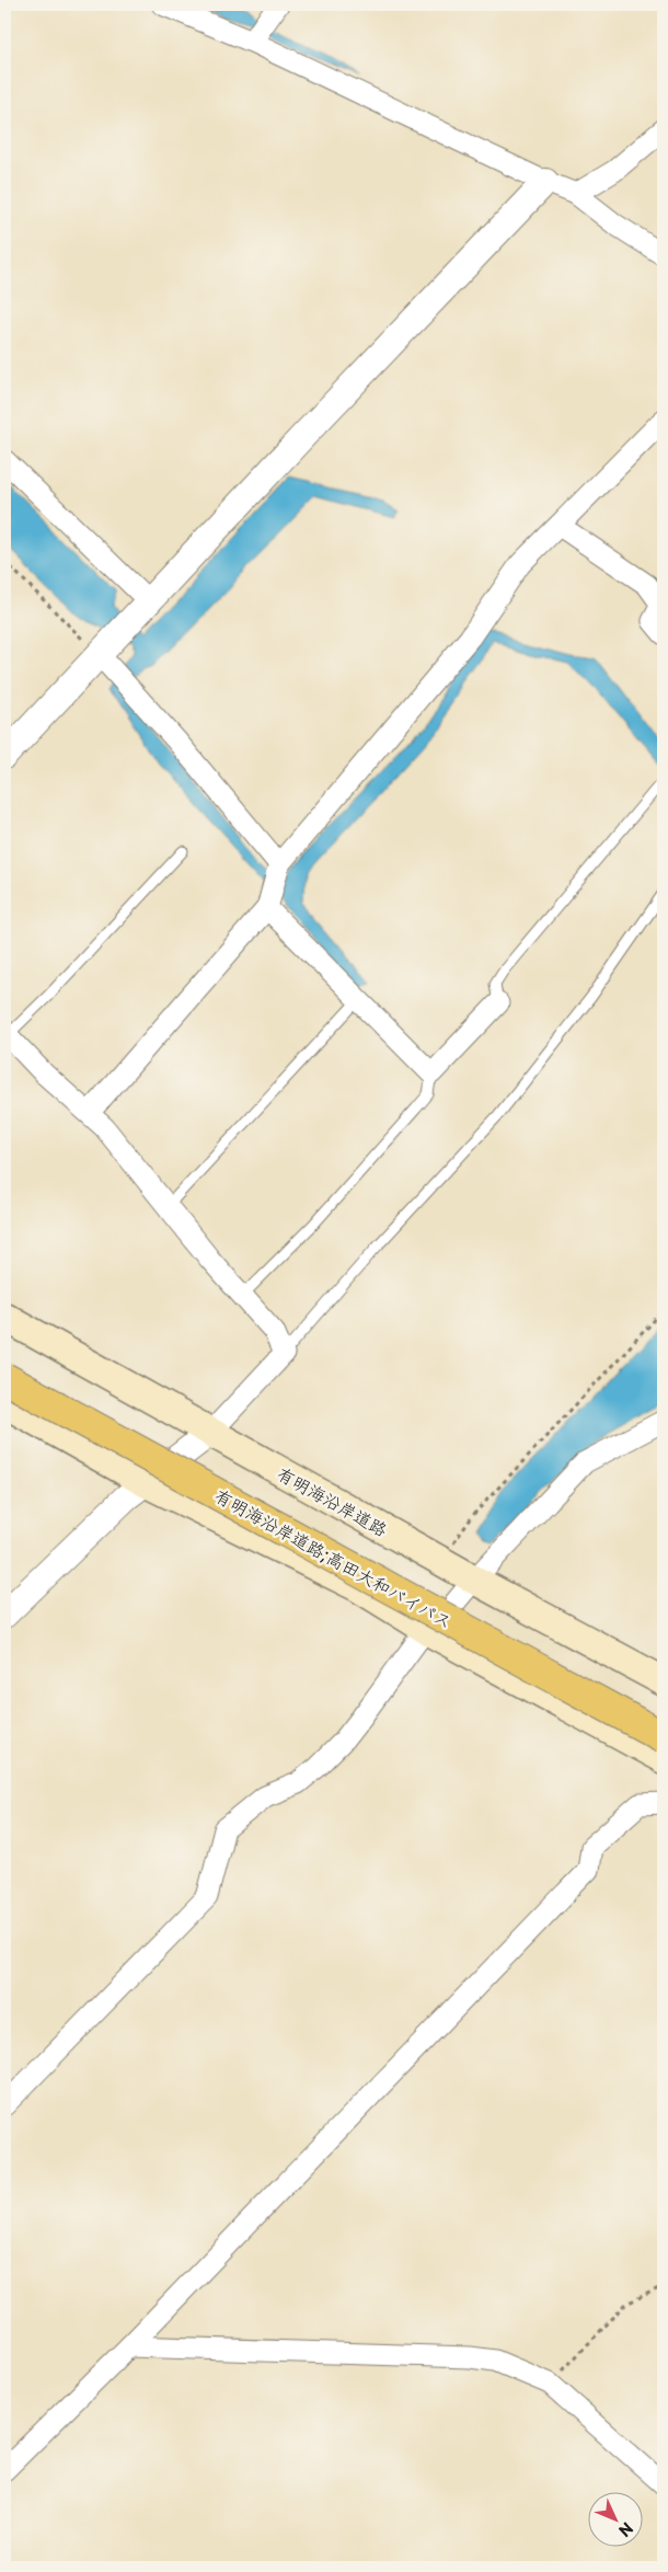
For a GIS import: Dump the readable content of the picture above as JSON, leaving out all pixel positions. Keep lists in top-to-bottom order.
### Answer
{
  "streets": {
    "highway": ["有明海沿岸道路;高田大和バイパス"],
    "main road": ["有明海沿岸道路"]
  },
  "north": "bottom right"
}
